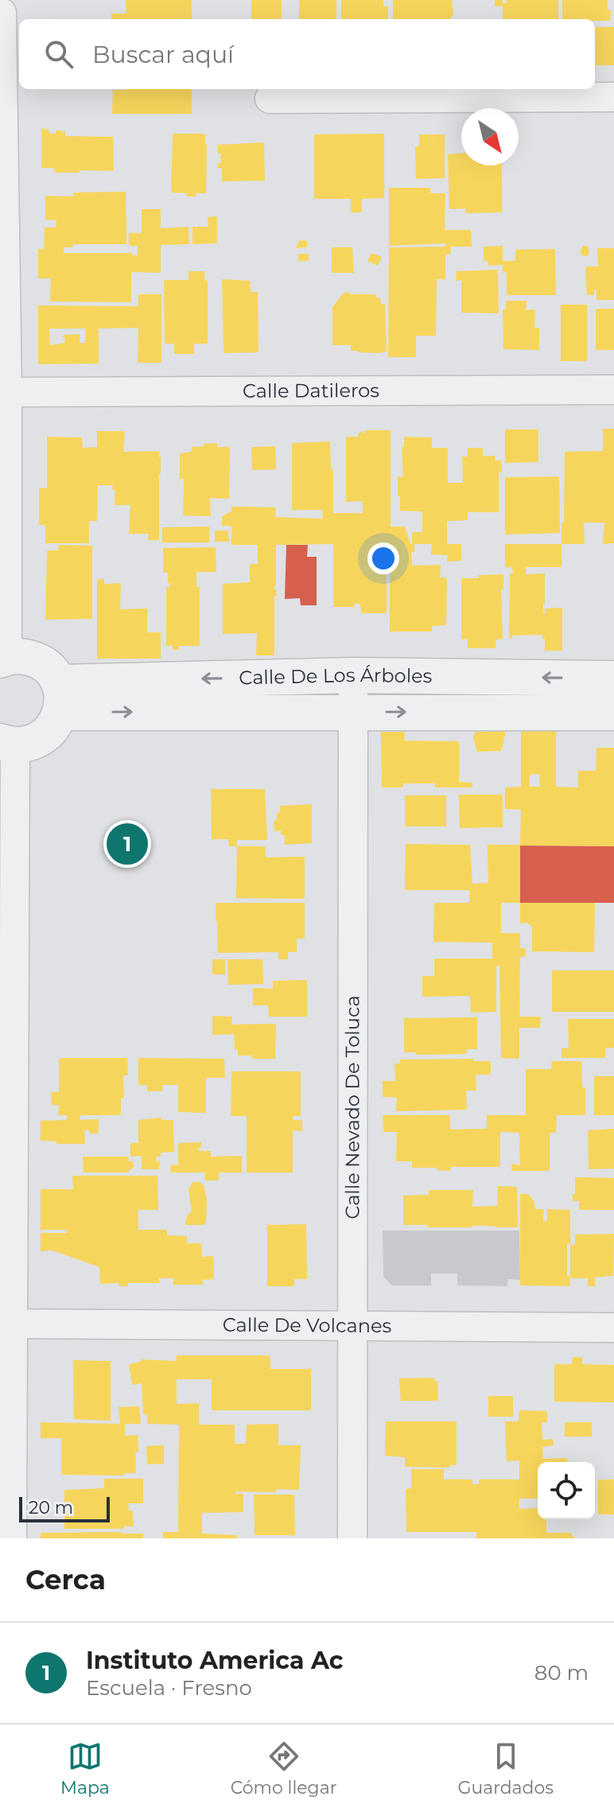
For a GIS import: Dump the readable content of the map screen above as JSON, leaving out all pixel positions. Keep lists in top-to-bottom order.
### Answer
{
  "streets": {
    "street": [
      "Calle Datileros",
      "Calle De Los Árboles",
      "Calle Nevado De Toluca",
      "Calle De Volcanes"
    ]
  },
  "crossings": [
    ["Calle De Los Árboles", "Calle Nevado De Toluca"],
    ["Calle Nevado De Toluca", "Calle De Volcanes"]
  ],
  "scale_bar": "20 m",
  "north": "bottom right",
  "page": {
    "search": "Buscar aquí",
    "pins": "1",
    "scale": "20 m",
    "heading": "Cerca",
    "list": [
      {
        "mark": "1",
        "name": "Instituto America Ac",
        "note": "Escuela · Fresno",
        "value": "80 m"
      }
    ],
    "nav": ["Mapa", "Cómo llegar", "Guardados"]
  }
}
